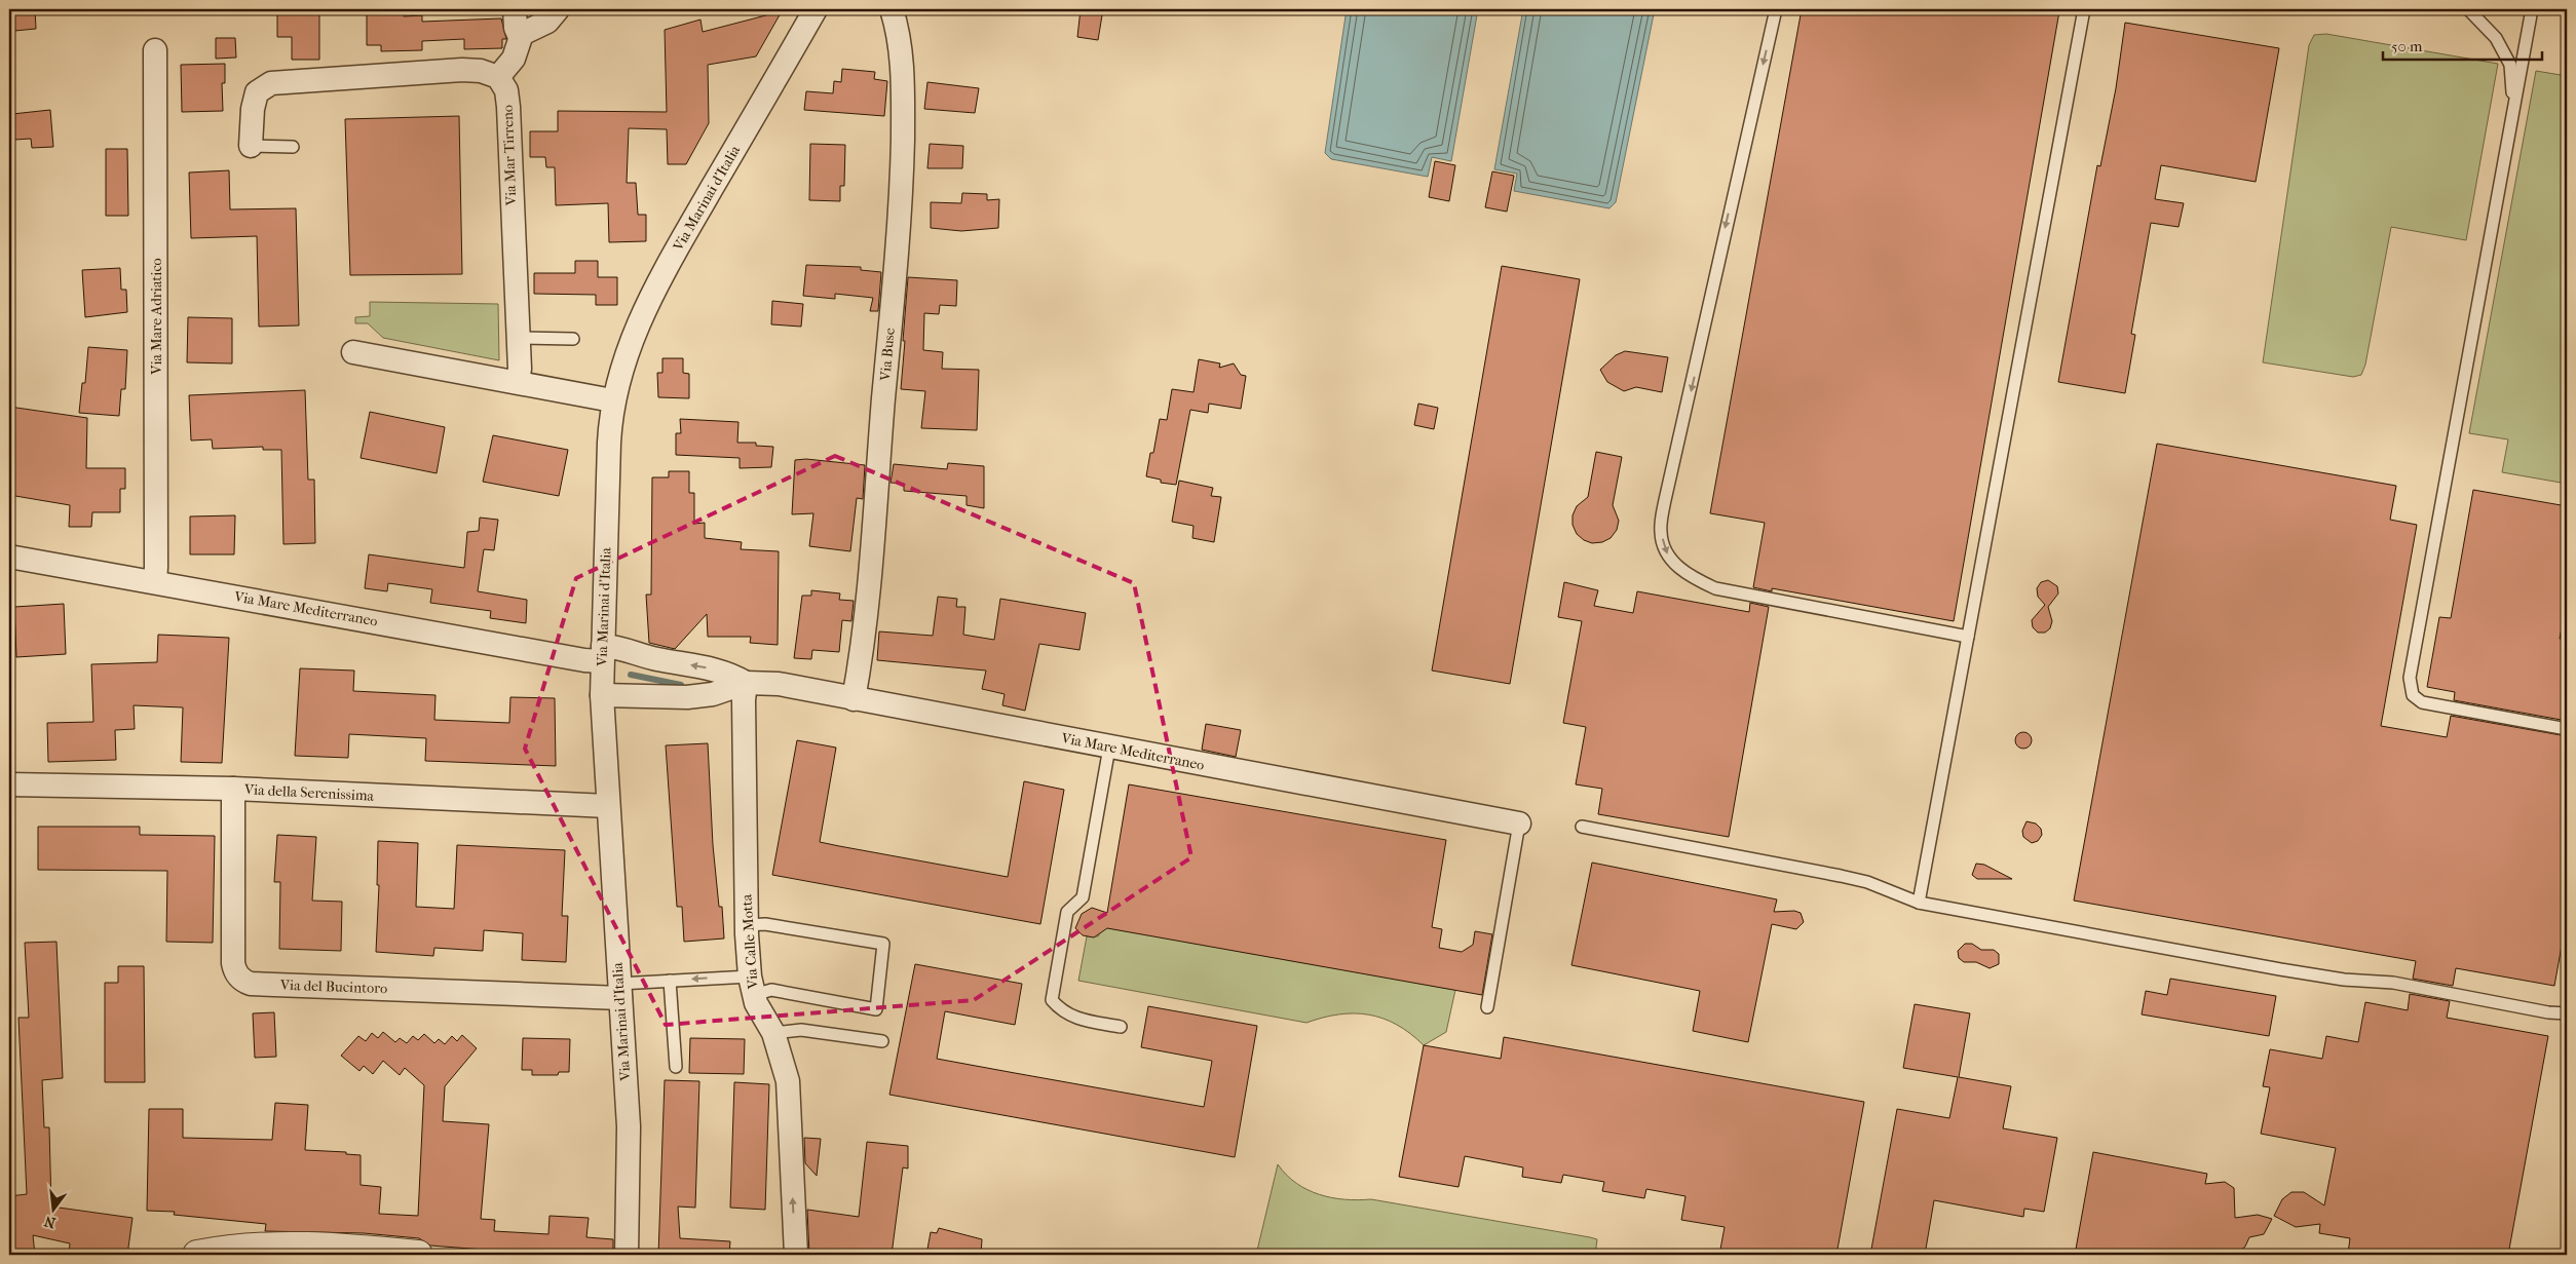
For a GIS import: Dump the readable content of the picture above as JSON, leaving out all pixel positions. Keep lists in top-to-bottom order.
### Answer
{
  "streets": {
    "street": [
      "Via Mar Tirreno",
      "Via Marinai d'Italia",
      "Via Mare Adriatico",
      "Via Buse",
      "Via Mare Mediterraneo",
      "Via della Serenissima",
      "Via Calle Motta",
      "Via del Bucintoro"
    ]
  },
  "crossings": [
    ["Via Marinai d'Italia", "Via Mare Mediterraneo"],
    ["Via Marinai d'Italia", "Via della Serenissima"],
    ["Via Marinai d'Italia", "Via del Bucintoro"],
    ["Via Mare Adriatico", "Via Mare Mediterraneo"],
    ["Via Buse", "Via Mare Mediterraneo"],
    ["Via Mare Mediterraneo", "Via Calle Motta"],
    ["Via della Serenissima", "Via del Bucintoro"]
  ],
  "one_way": ["Via Calle Motta"],
  "scale_bar": "50 m",
  "north": "bottom"
}
